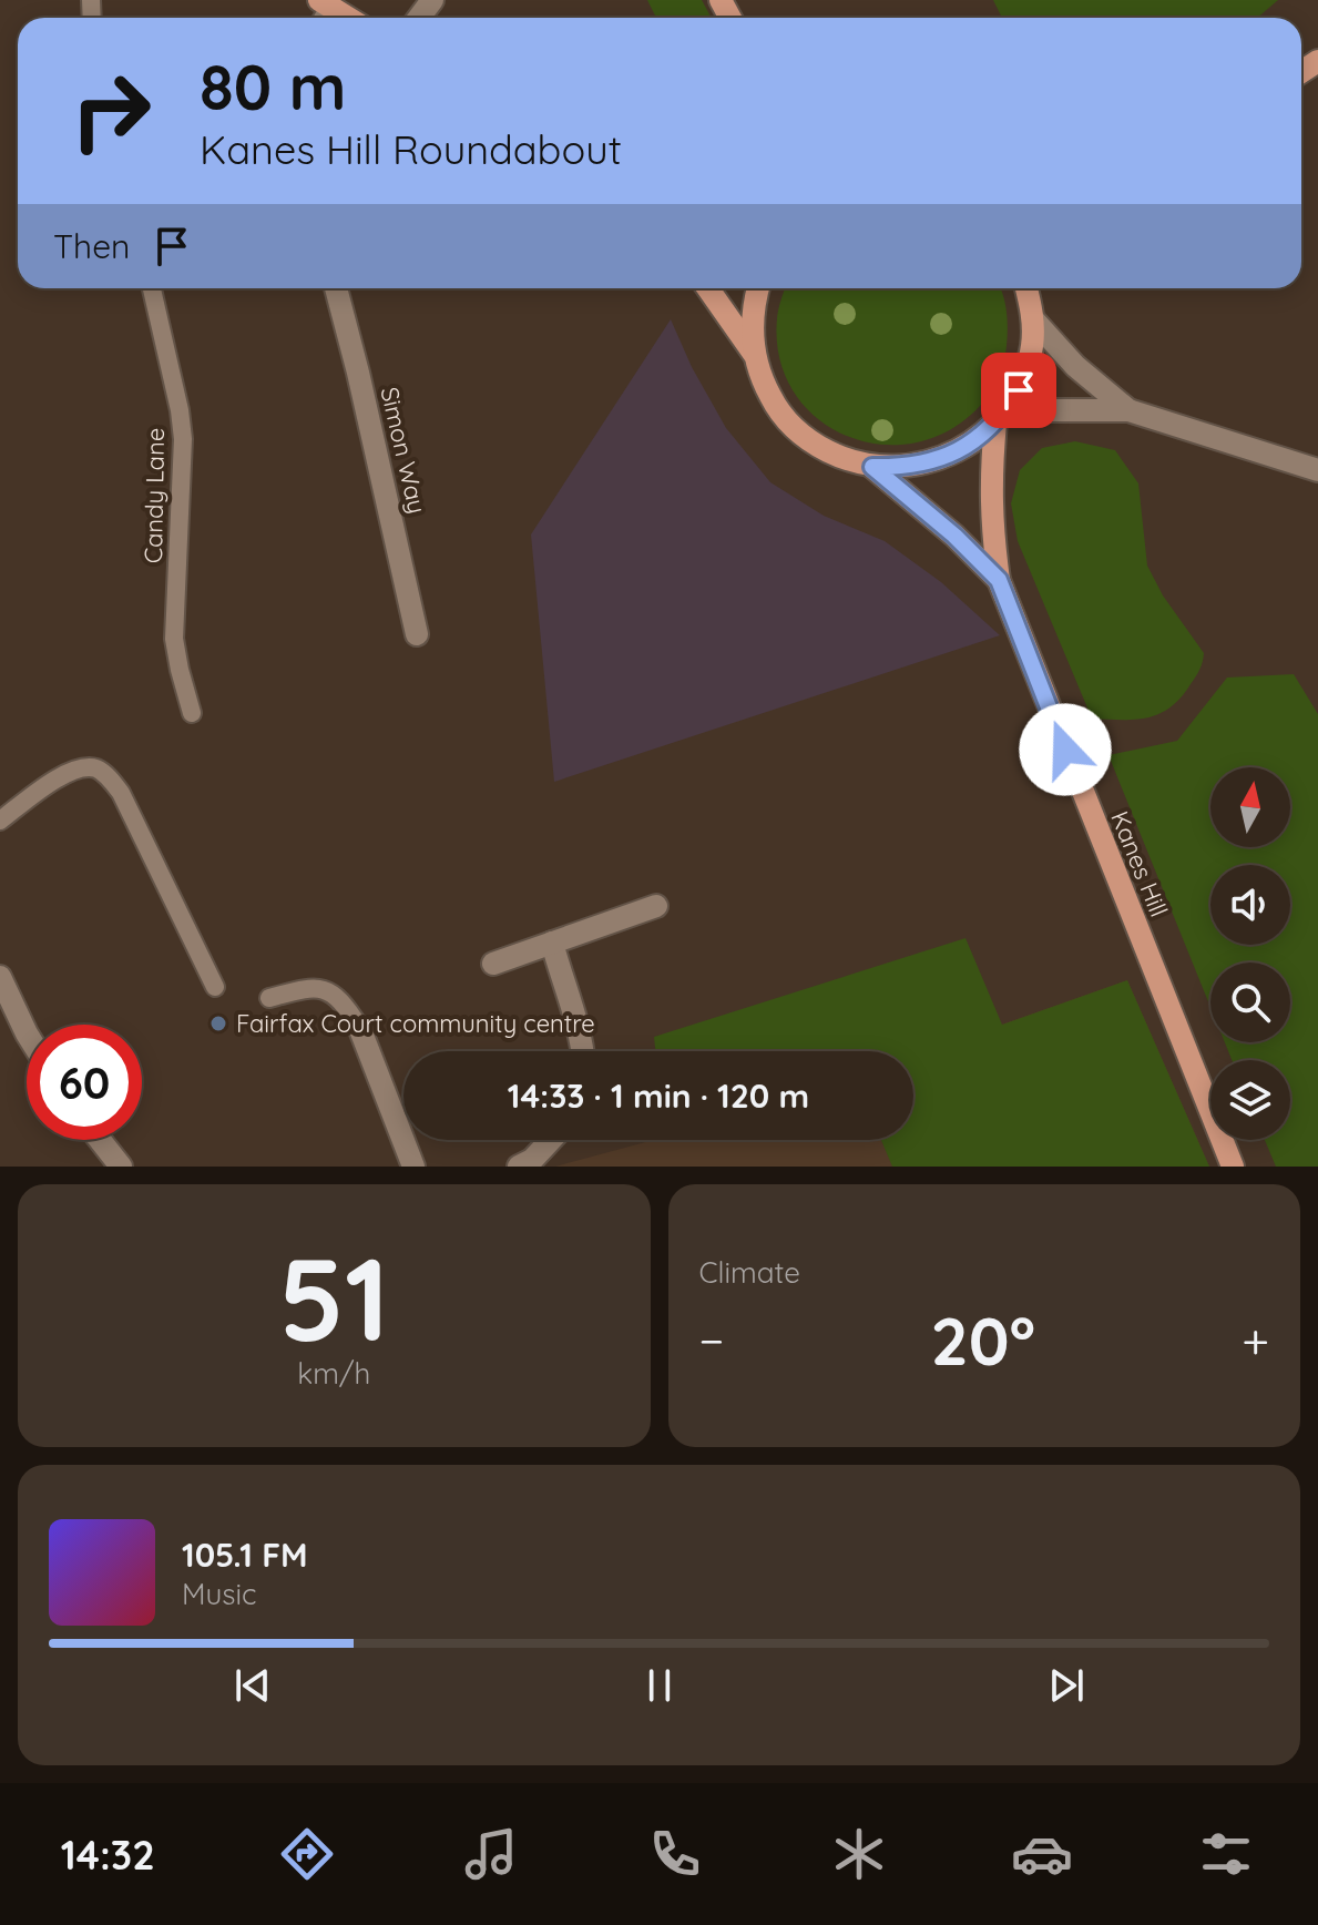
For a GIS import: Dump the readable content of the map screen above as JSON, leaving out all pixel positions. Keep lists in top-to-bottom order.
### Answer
{
  "streets": {
    "main road": ["Kanes Hill"],
    "street": ["Simon Way"],
    "lane": ["Candy Lane"]
  },
  "places": ["Fairfax Court community centre"],
  "north": "top",
  "page": {
    "turn": ["80 m", "Kanes Hill Roundabout"],
    "then": "Then",
    "limit": "60",
    "trip": "14:33 · 1 min · 120 m",
    "tile": [
      ["51", "km/h"],
      "Climate"
    ],
    "heat": ["−", "20°", "+"],
    "song": ["105.1 FM", "Music"],
    "tabs": "14:32"
  }
}
